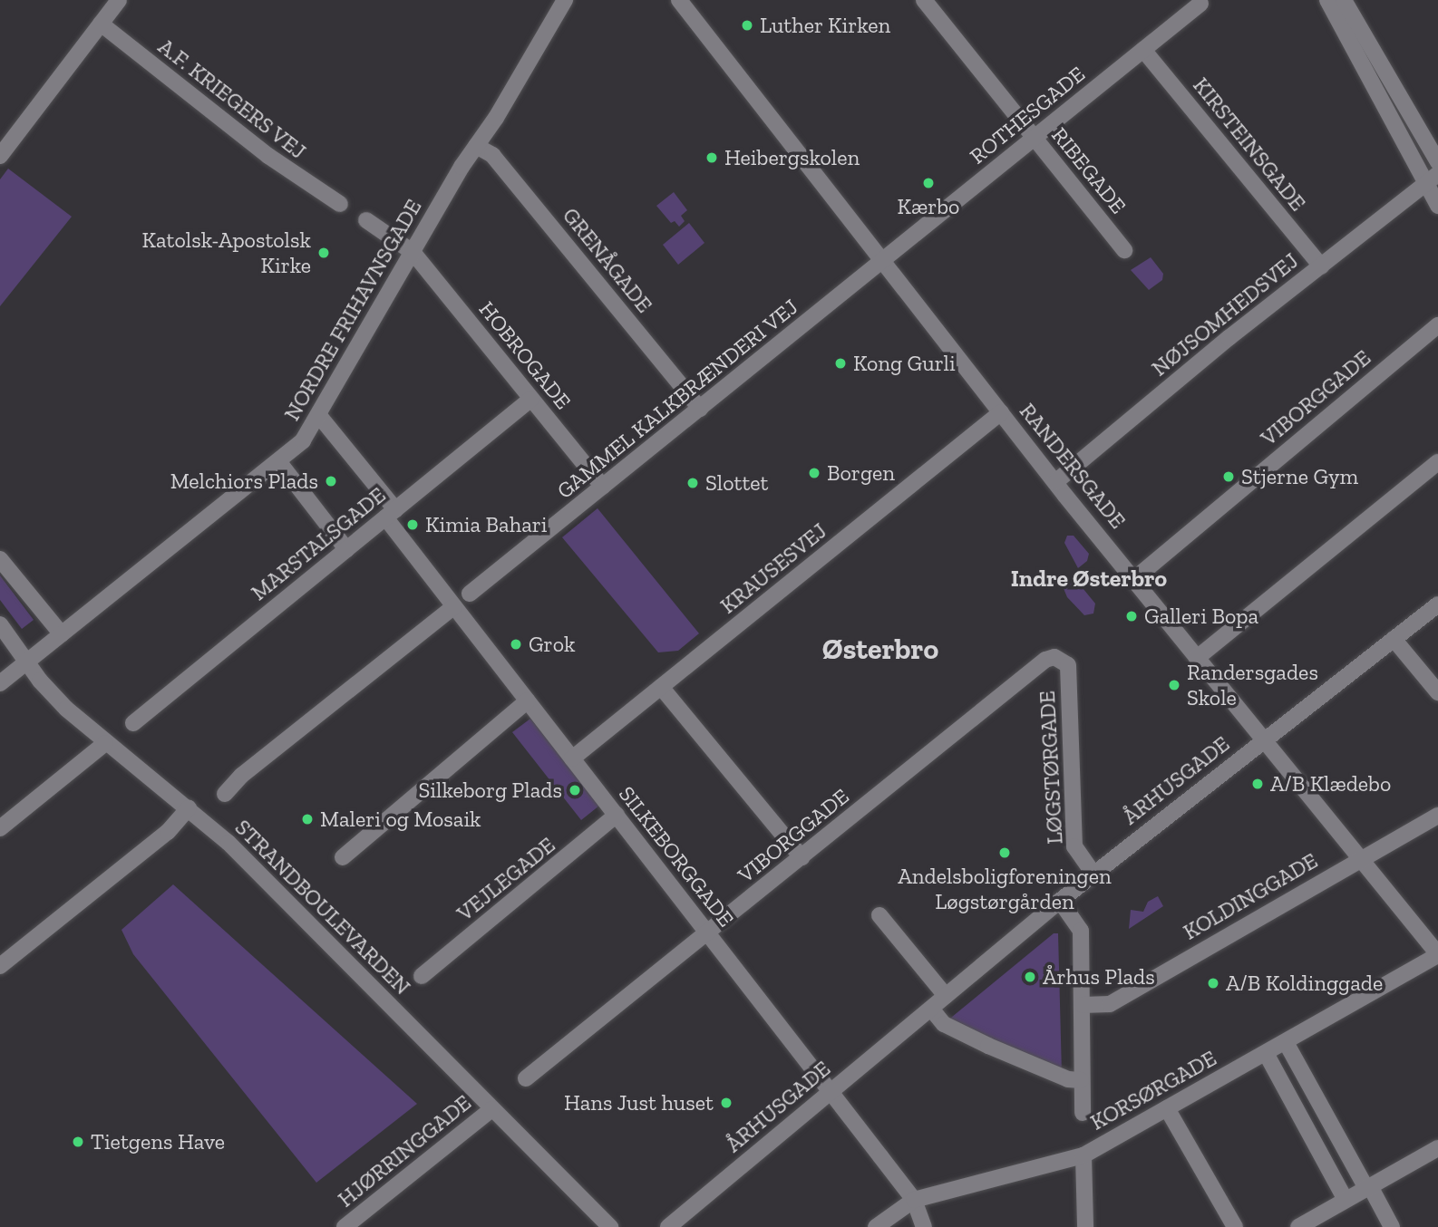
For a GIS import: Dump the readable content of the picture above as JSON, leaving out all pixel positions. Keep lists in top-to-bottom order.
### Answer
{
  "streets": {
    "street": [
      "A.F. KRIEGERS VEJ",
      "ROTHESGADE",
      "KIRSTEINSGADE",
      "RIBEGADE",
      "GRENÅGADE",
      "NORDRE FRIHAVNSGADE",
      "NØJSOMHEDSVEJ",
      "HOBROGADE",
      "VIBORGGADE",
      "GAMMEL KALKBRÆNDERI VEJ",
      "RANDERSGADE",
      "MARSTALSGADE",
      "KRAUSESVEJ",
      "LØGSTØRGADE",
      "ÅRHUSGADE",
      "SILKEBORGGADE",
      "VEJLEGADE",
      "KOLDINGGADE",
      "STRANDBOULEVARDEN",
      "KORSØRGADE",
      "HJØRRINGGADE"
    ]
  },
  "crossings": [
    ["ROTHESGADE", "KIRSTEINSGADE"],
    ["ROTHESGADE", "RIBEGADE"],
    ["ROTHESGADE", "GAMMEL KALKBRÆNDERI VEJ"],
    ["ROTHESGADE", "RANDERSGADE"],
    ["KIRSTEINSGADE", "NØJSOMHEDSVEJ"],
    ["GRENÅGADE", "NORDRE FRIHAVNSGADE"],
    ["GRENÅGADE", "GAMMEL KALKBRÆNDERI VEJ"],
    ["NORDRE FRIHAVNSGADE", "HOBROGADE"],
    ["NORDRE FRIHAVNSGADE", "STRANDBOULEVARDEN"],
    ["NØJSOMHEDSVEJ", "RANDERSGADE"],
    ["HOBROGADE", "GAMMEL KALKBRÆNDERI VEJ"],
    ["HOBROGADE", "MARSTALSGADE"],
    ["VIBORGGADE", "RANDERSGADE"],
    ["VIBORGGADE", "LØGSTØRGADE"],
    ["VIBORGGADE", "SILKEBORGGADE"],
    ["GAMMEL KALKBRÆNDERI VEJ", "RANDERSGADE"],
    ["RANDERSGADE", "KRAUSESVEJ"],
    ["RANDERSGADE", "ÅRHUSGADE"],
    ["RANDERSGADE", "KOLDINGGADE"],
    ["RANDERSGADE", "KORSØRGADE"],
    ["MARSTALSGADE", "SILKEBORGGADE"],
    ["KRAUSESVEJ", "SILKEBORGGADE"],
    ["LØGSTØRGADE", "ÅRHUSGADE"],
    ["ÅRHUSGADE", "SILKEBORGGADE"],
    ["SILKEBORGGADE", "VEJLEGADE"],
    ["SILKEBORGGADE", "KORSØRGADE"],
    ["STRANDBOULEVARDEN", "HJØRRINGGADE"]
  ],
  "districts": ["Indre Østerbro", "Østerbro"],
  "places": [
    "Luther Kirken",
    "Heibergskolen",
    "Kærbo",
    "Katolsk-Apostolsk Kirke",
    "Kong Gurli",
    "Borgen",
    "Stjerne Gym",
    "Melchiors Plads",
    "Slottet",
    "Kimia Bahari",
    "Galleri Bopa",
    "Grok",
    "Randersgades Skole",
    "A/B Klædebo",
    "Silkeborg Plads",
    "Maleri og Mosaik",
    "Andelsboligforeningen Løgstørgården",
    "Århus Plads",
    "A/B Koldinggade",
    "Hans Just huset",
    "Tietgens Have"
  ]
}
